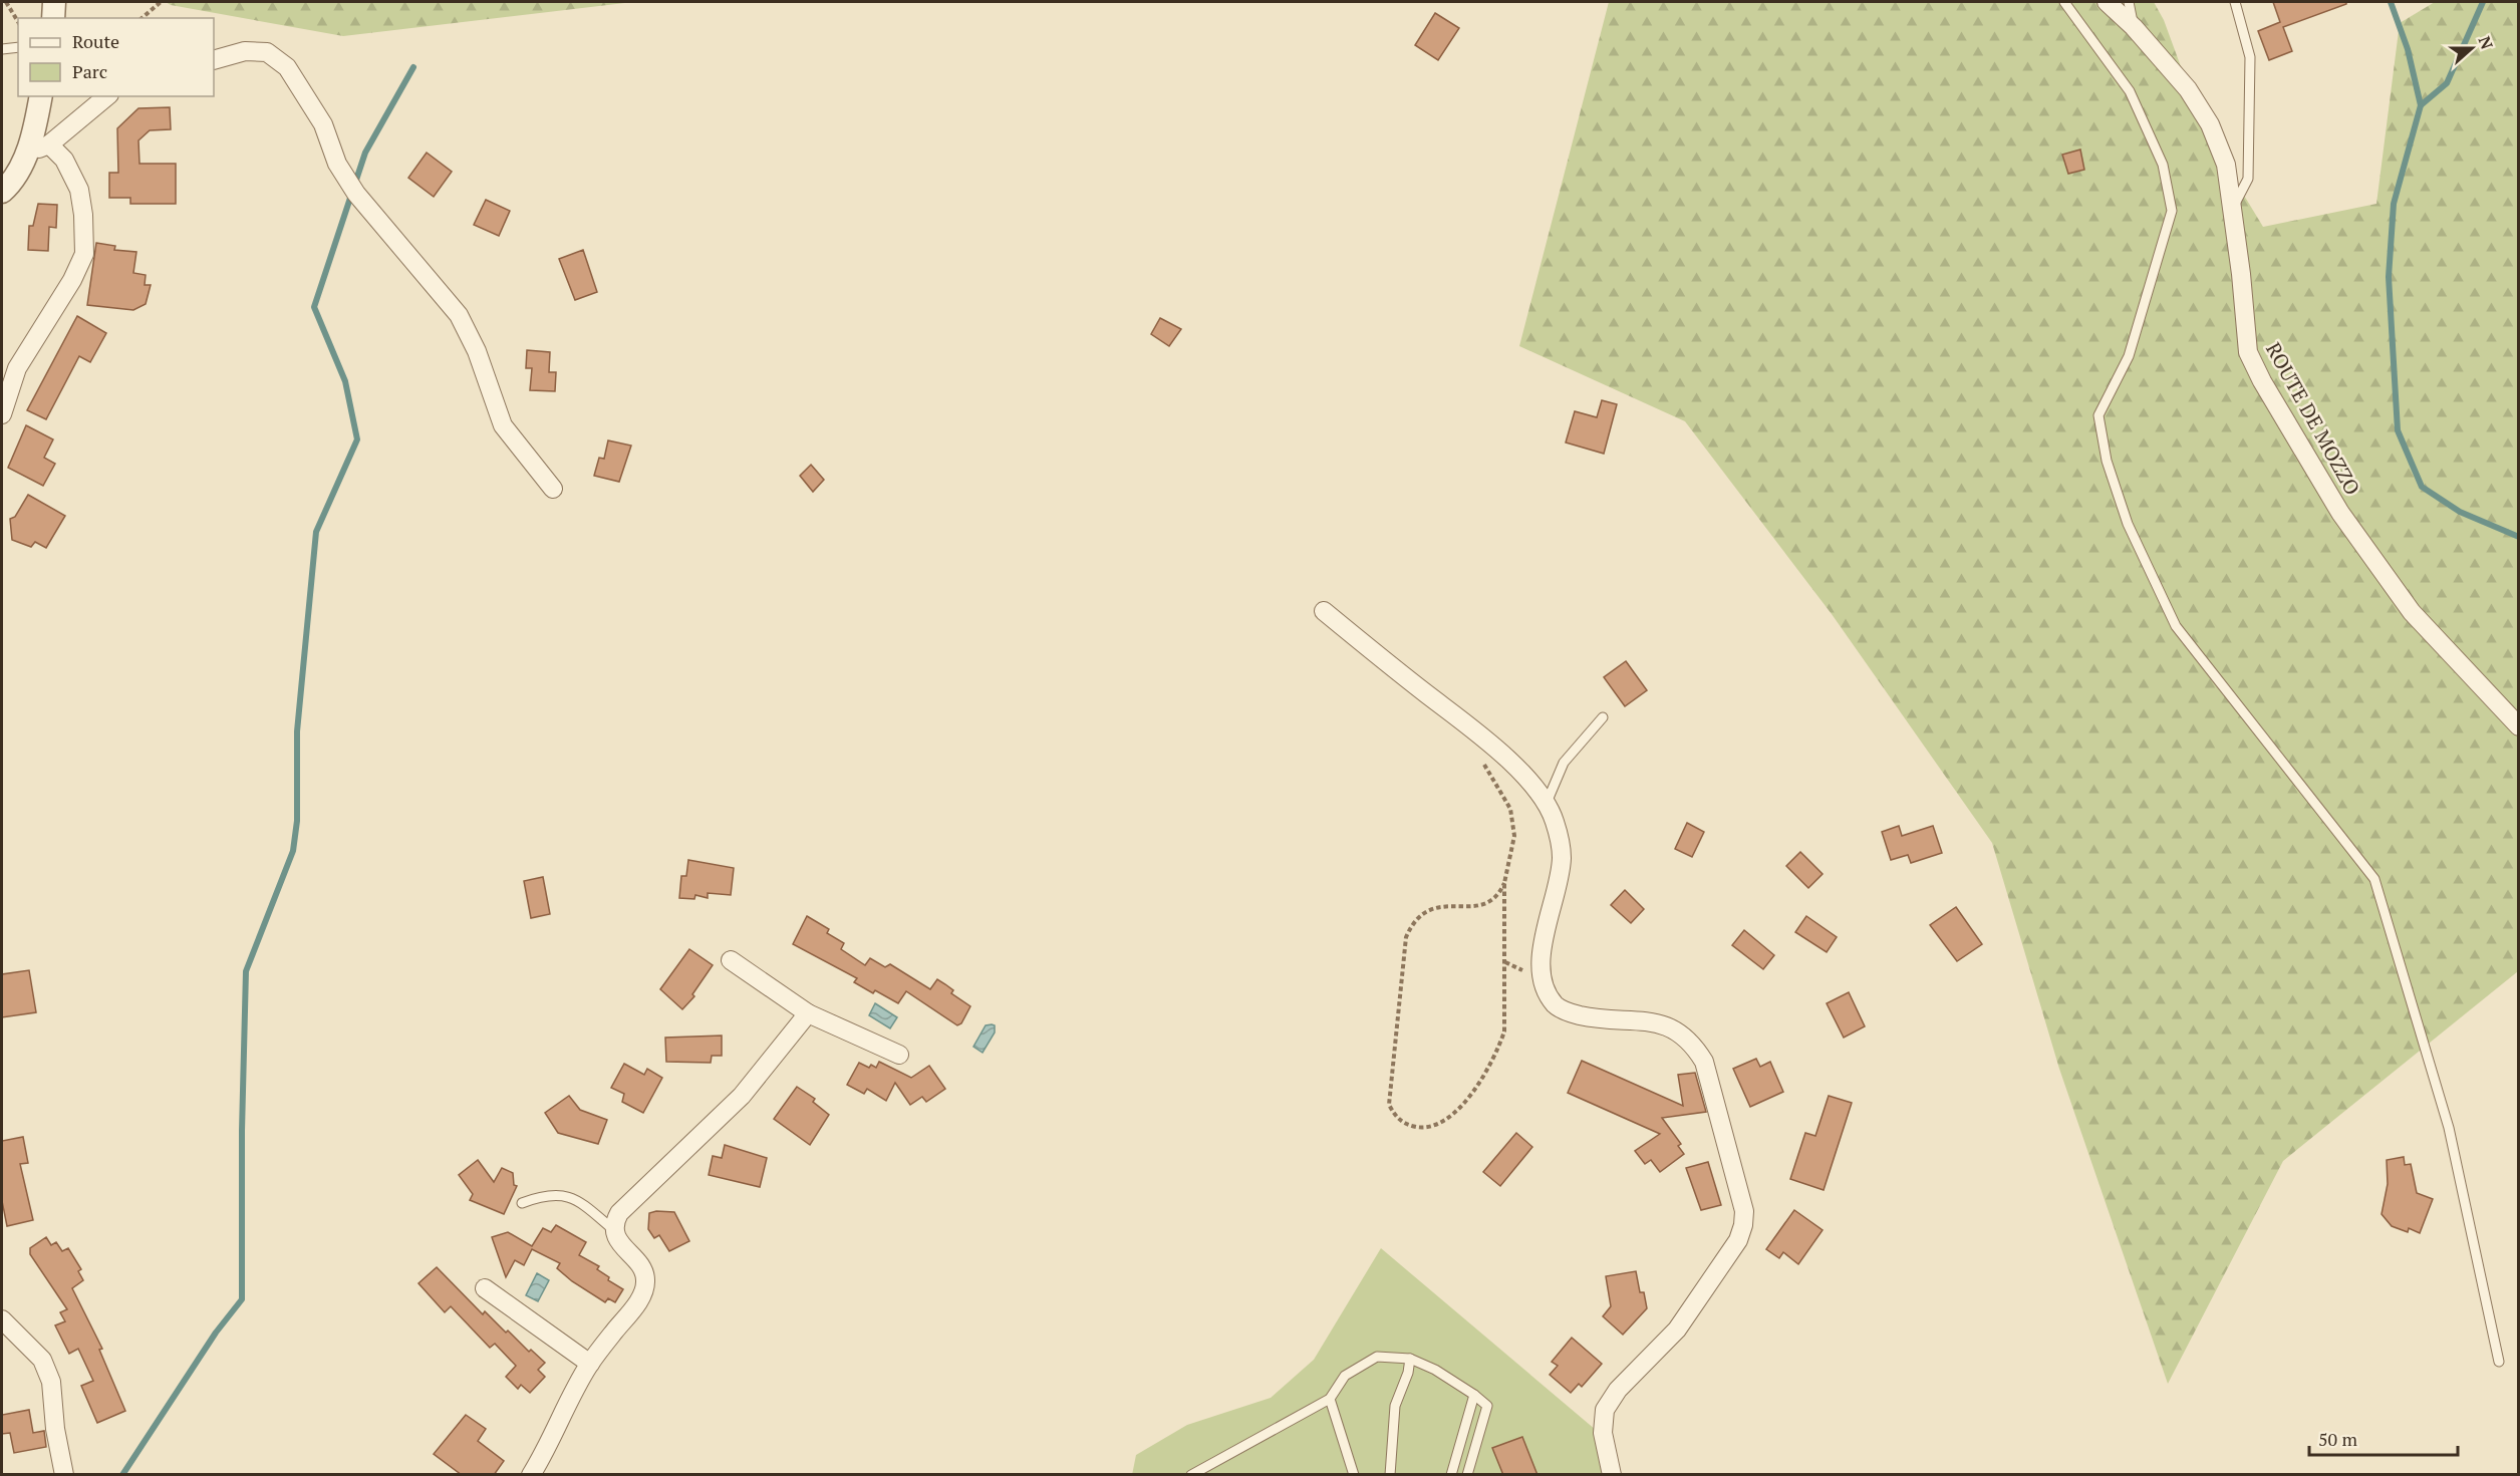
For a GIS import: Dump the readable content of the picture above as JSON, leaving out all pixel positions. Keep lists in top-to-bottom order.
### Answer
{
  "streets": {
    "street": ["ROUTE DE MOZZO"]
  },
  "legend": ["Route", "Parc"],
  "scale_bar": "50 m",
  "north": "right"
}
